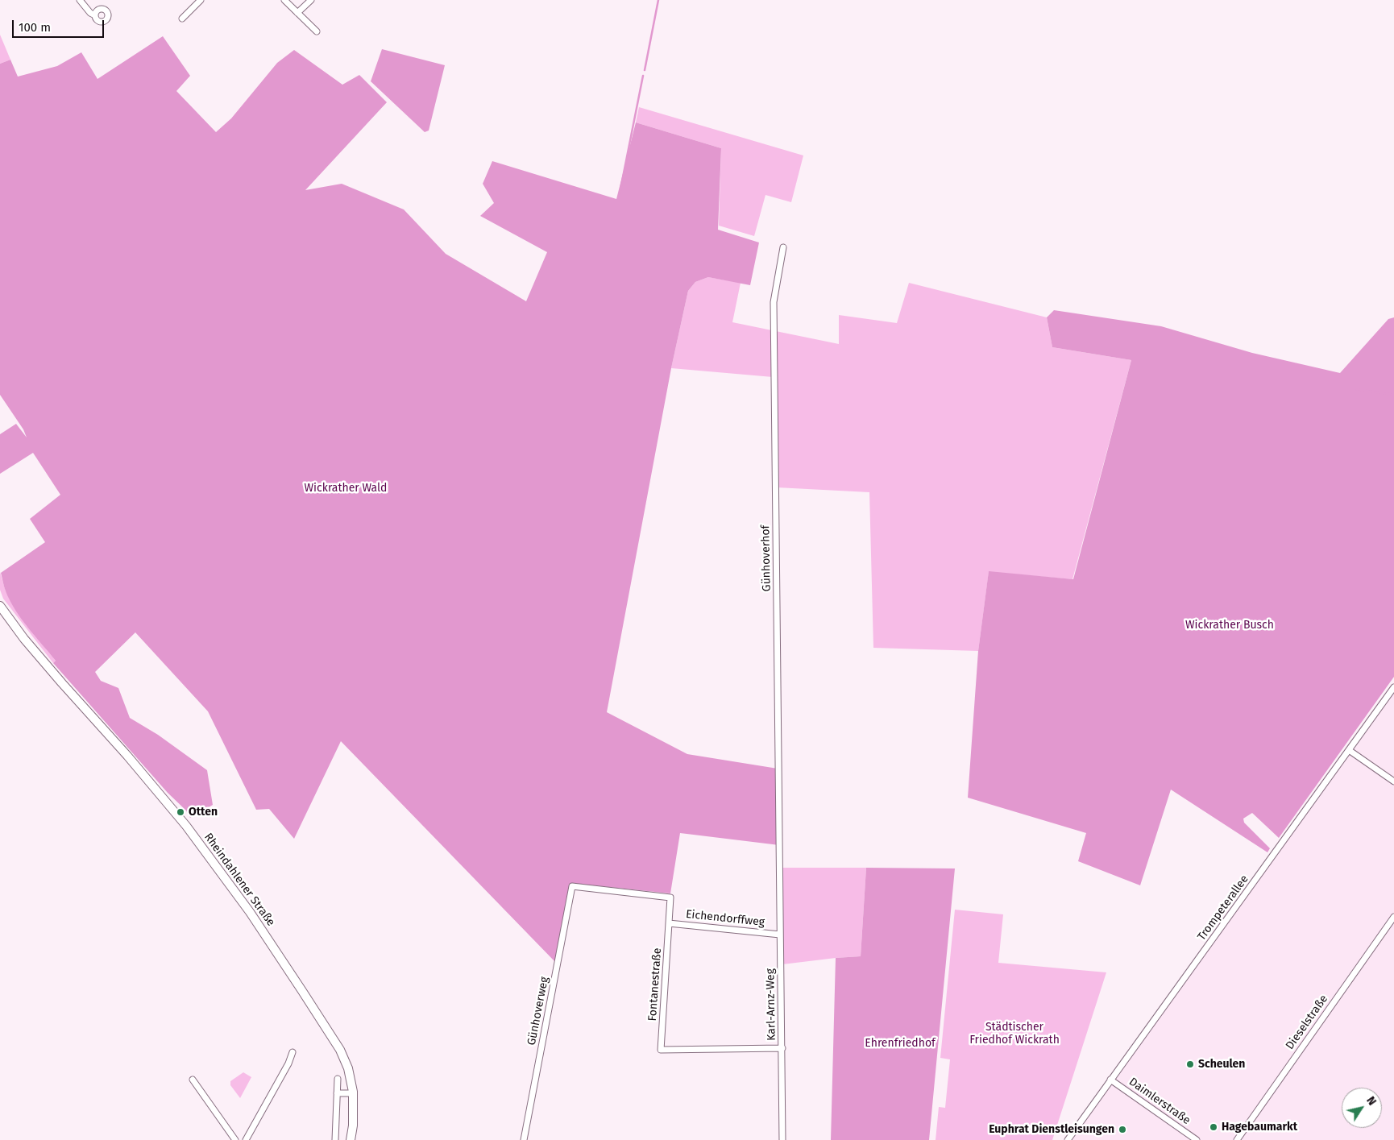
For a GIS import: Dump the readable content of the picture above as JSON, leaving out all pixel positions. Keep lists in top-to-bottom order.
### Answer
{
  "streets": {
    "main road": ["Rheindahlener Straße"],
    "street": [
      "Günhoverhof",
      "Trompeterallee",
      "Eichendorffweg",
      "Fontanestraße",
      "Karl-Arnz-Weg",
      "Günhoverweg",
      "Dieselstraße",
      "Daimlerstraße"
    ]
  },
  "crossings": [
    ["Günhoverhof", "Karl-Arnz-Weg"],
    ["Trompeterallee", "Daimlerstraße"],
    ["Eichendorffweg", "Fontanestraße"],
    ["Eichendorffweg", "Karl-Arnz-Weg"],
    ["Fontanestraße", "Karl-Arnz-Weg"],
    ["Fontanestraße", "Günhoverweg"]
  ],
  "parks": [
    "Wickrather Wald",
    "Wickrather Busch",
    "Städtischer Friedhof Wickrath",
    "Ehrenfriedhof"
  ],
  "places": [
    "Otten",
    "Scheulen",
    "Hagebaumarkt",
    "Euphrat Dienstleisungen"
  ],
  "scale_bar": "100 m",
  "north": "top right"
}
